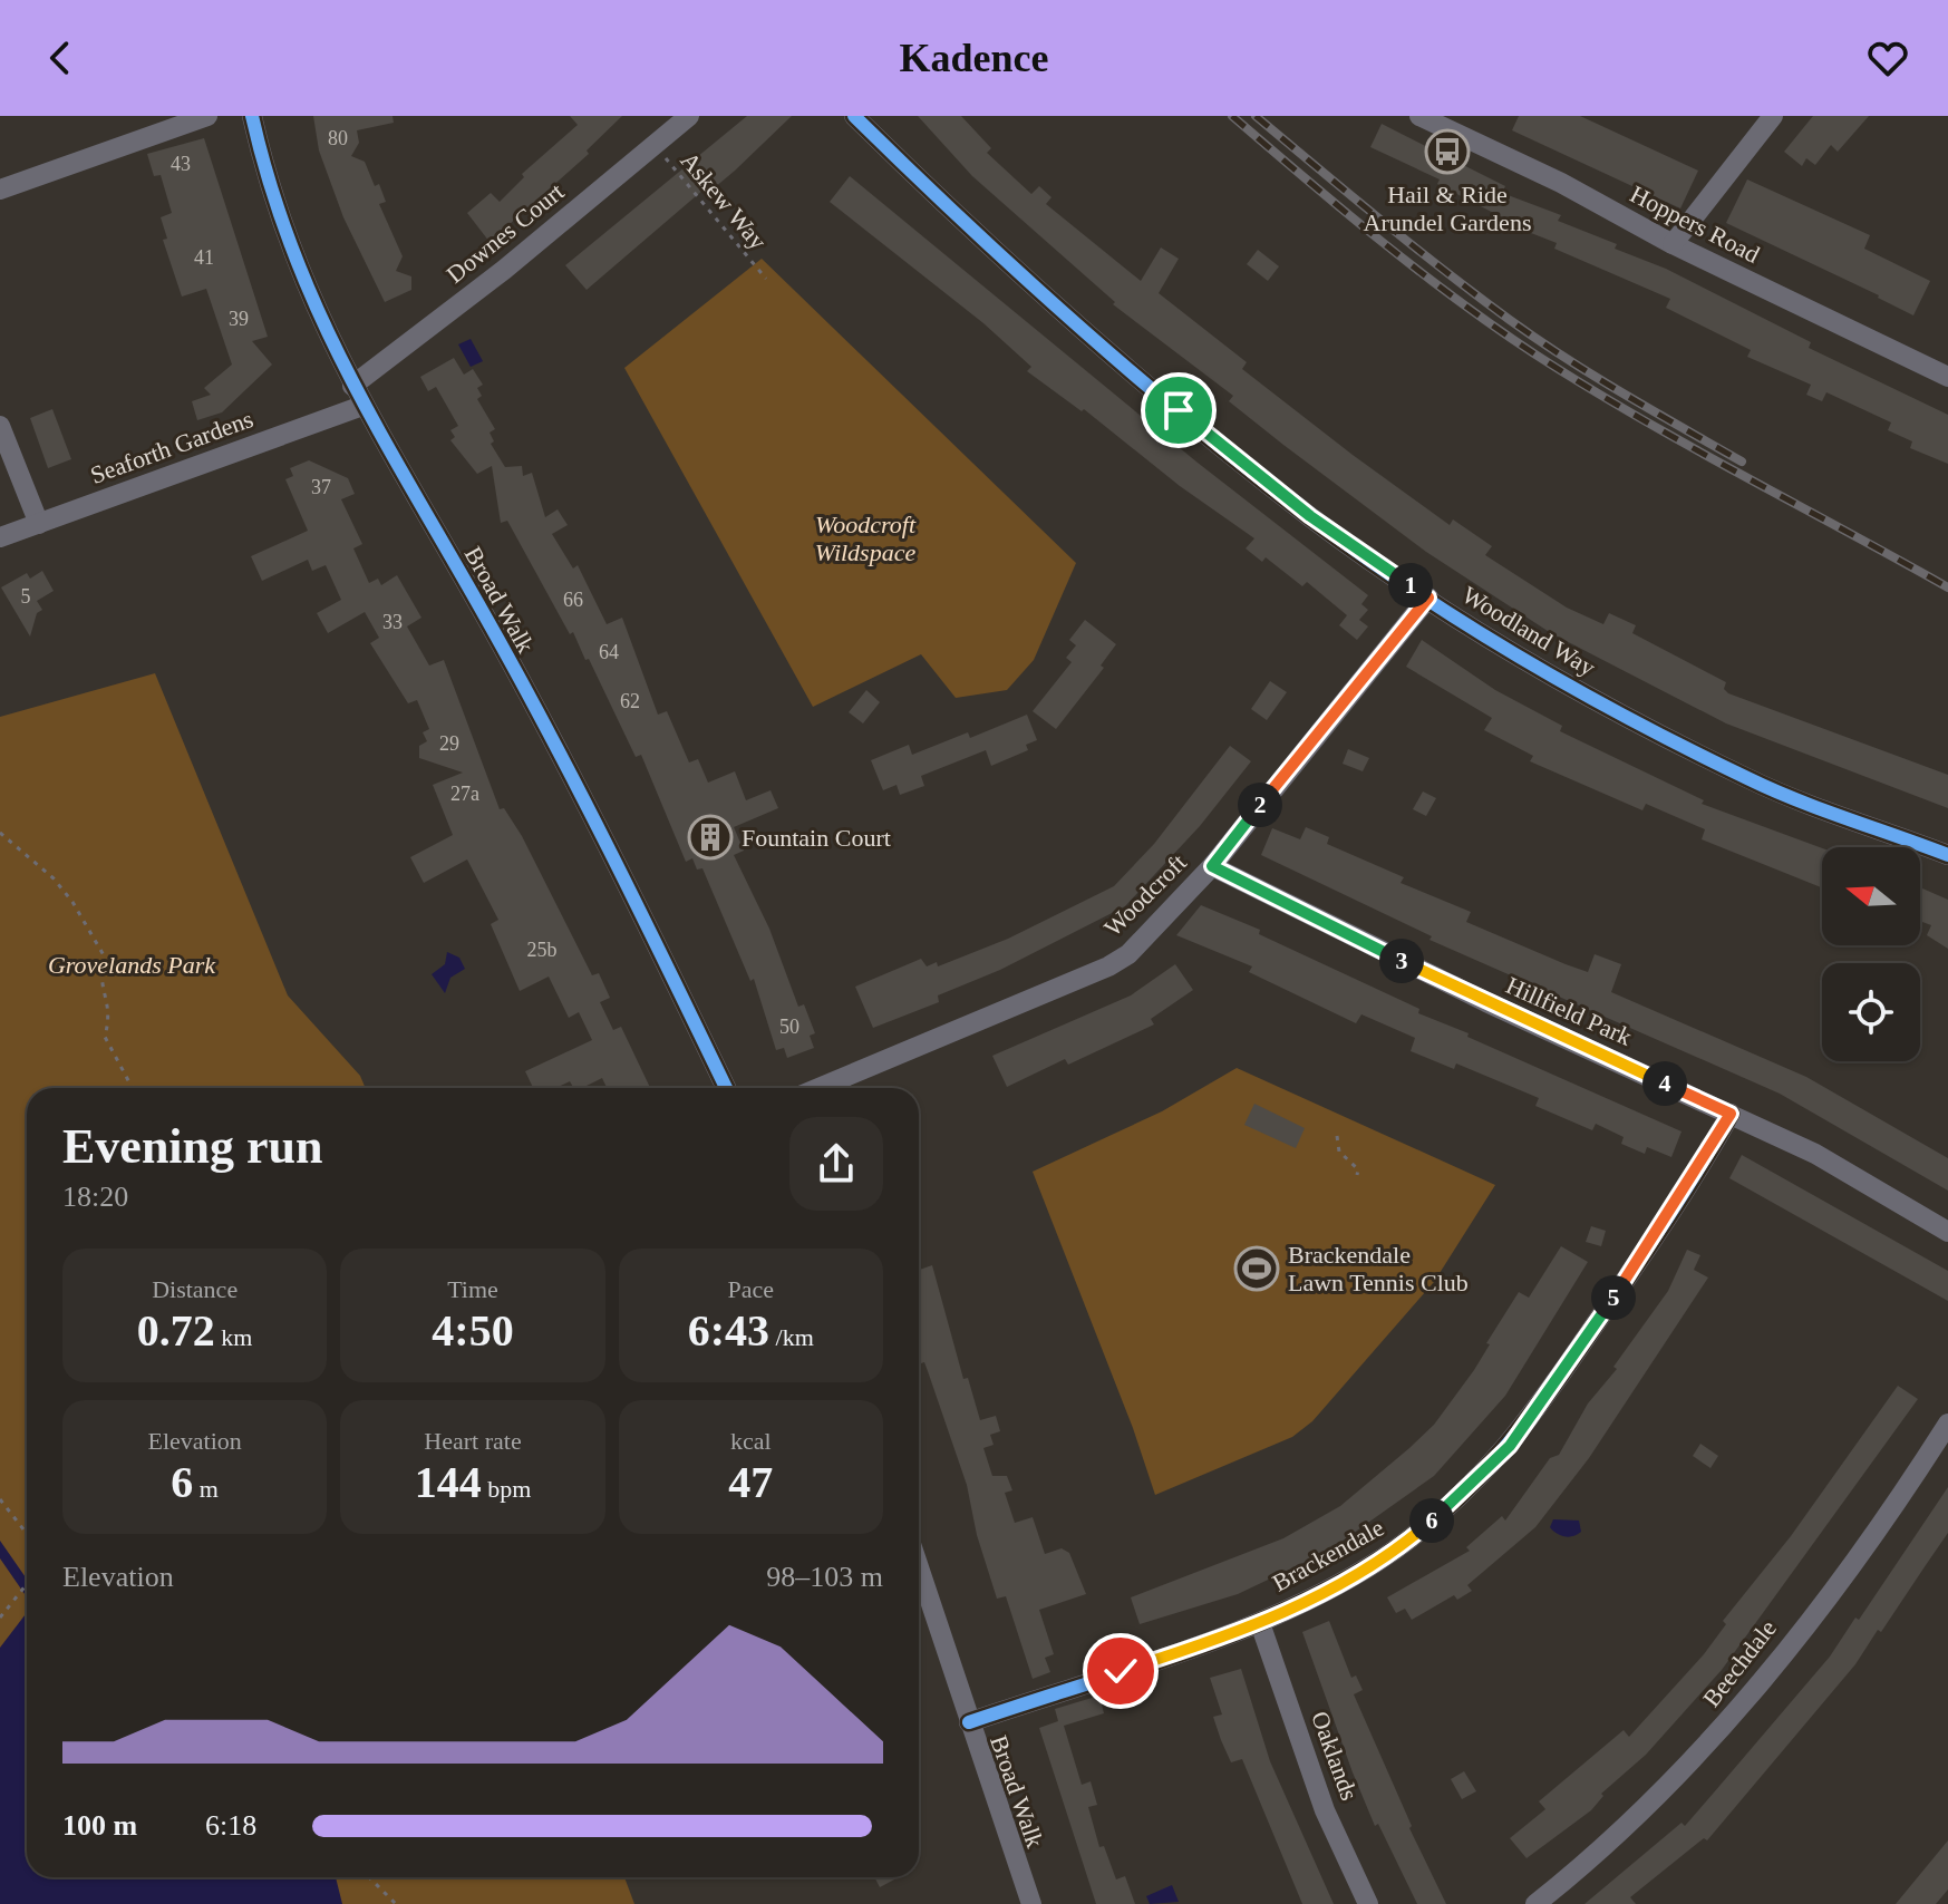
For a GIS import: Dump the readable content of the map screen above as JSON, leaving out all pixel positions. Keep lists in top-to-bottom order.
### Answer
{
  "streets": {
    "street": [
      "Hoppers Road",
      "Downes Court",
      "Seaforth Gardens",
      "Broad Walk",
      "Woodland Way",
      "Woodcroft",
      "Hillfield Park",
      "Brackendale",
      "Beechdale",
      "Oaklands"
    ],
    "path": ["Askew Way"]
  },
  "crossings": [
    ["Askew Way", "Downes Court"],
    ["Downes Court", "Broad Walk"],
    ["Seaforth Gardens", "Broad Walk"],
    ["Broad Walk", "Brackendale"],
    ["Woodland Way", "Woodcroft"],
    ["Woodcroft", "Hillfield Park"],
    ["Hillfield Park", "Brackendale"],
    ["Brackendale", "Oaklands"]
  ],
  "parks": ["Woodcroft Wildspace", "Grovelands Park"],
  "places": {
    "bus stop": ["Hail & Ride Arundel Gardens"],
    "building": ["Fountain Court"],
    "sports": ["Brackendale Lawn Tennis Club"]
  },
  "house_numbers": [
    "80",
    "43",
    "41",
    "39",
    "37",
    "5",
    "66",
    "33",
    "64",
    "62",
    "29",
    "27a",
    "25b",
    "50"
  ],
  "north": "left",
  "page": {
    "header": "Kadence",
    "pins": [
      "1",
      "2",
      "3",
      "4",
      "5",
      "6"
    ],
    "heading": ["Evening run", "18:20"],
    "stats": [
      ["Distance", "0.72 km"],
      ["Time", "4:50"],
      ["Pace", "6:43 /km"],
      ["Elevation", "6 m"],
      ["Heart rate", "144 bpm"],
      ["kcal", "47"]
    ],
    "chart": ["Elevation", "98–103 m"],
    "list": [
      {
        "name": "100 m",
        "note": "6:18"
      }
    ]
  }
}
